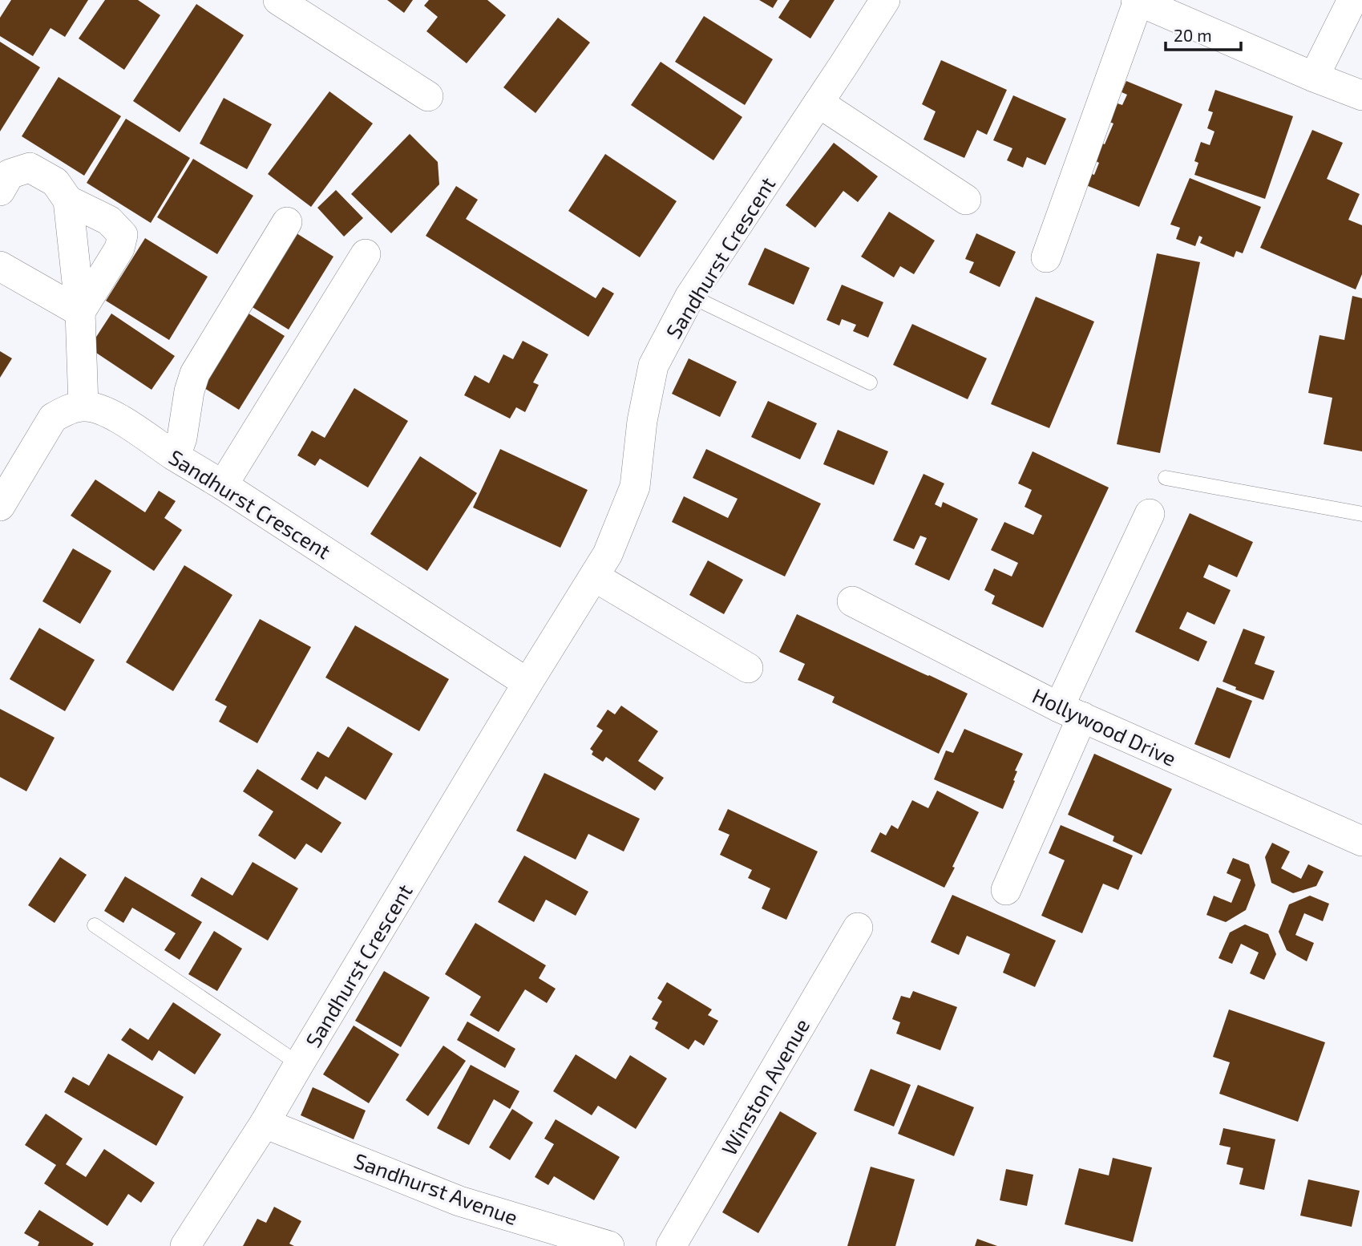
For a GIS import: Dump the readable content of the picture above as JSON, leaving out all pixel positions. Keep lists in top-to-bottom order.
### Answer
{
  "streets": {
    "street": [
      "Sandhurst Crescent",
      "Hollywood Drive",
      "Winston Avenue",
      "Sandhurst Avenue"
    ]
  },
  "crossings": [
    ["Sandhurst Crescent", "Sandhurst Avenue"]
  ],
  "scale_bar": "20 m"
}
